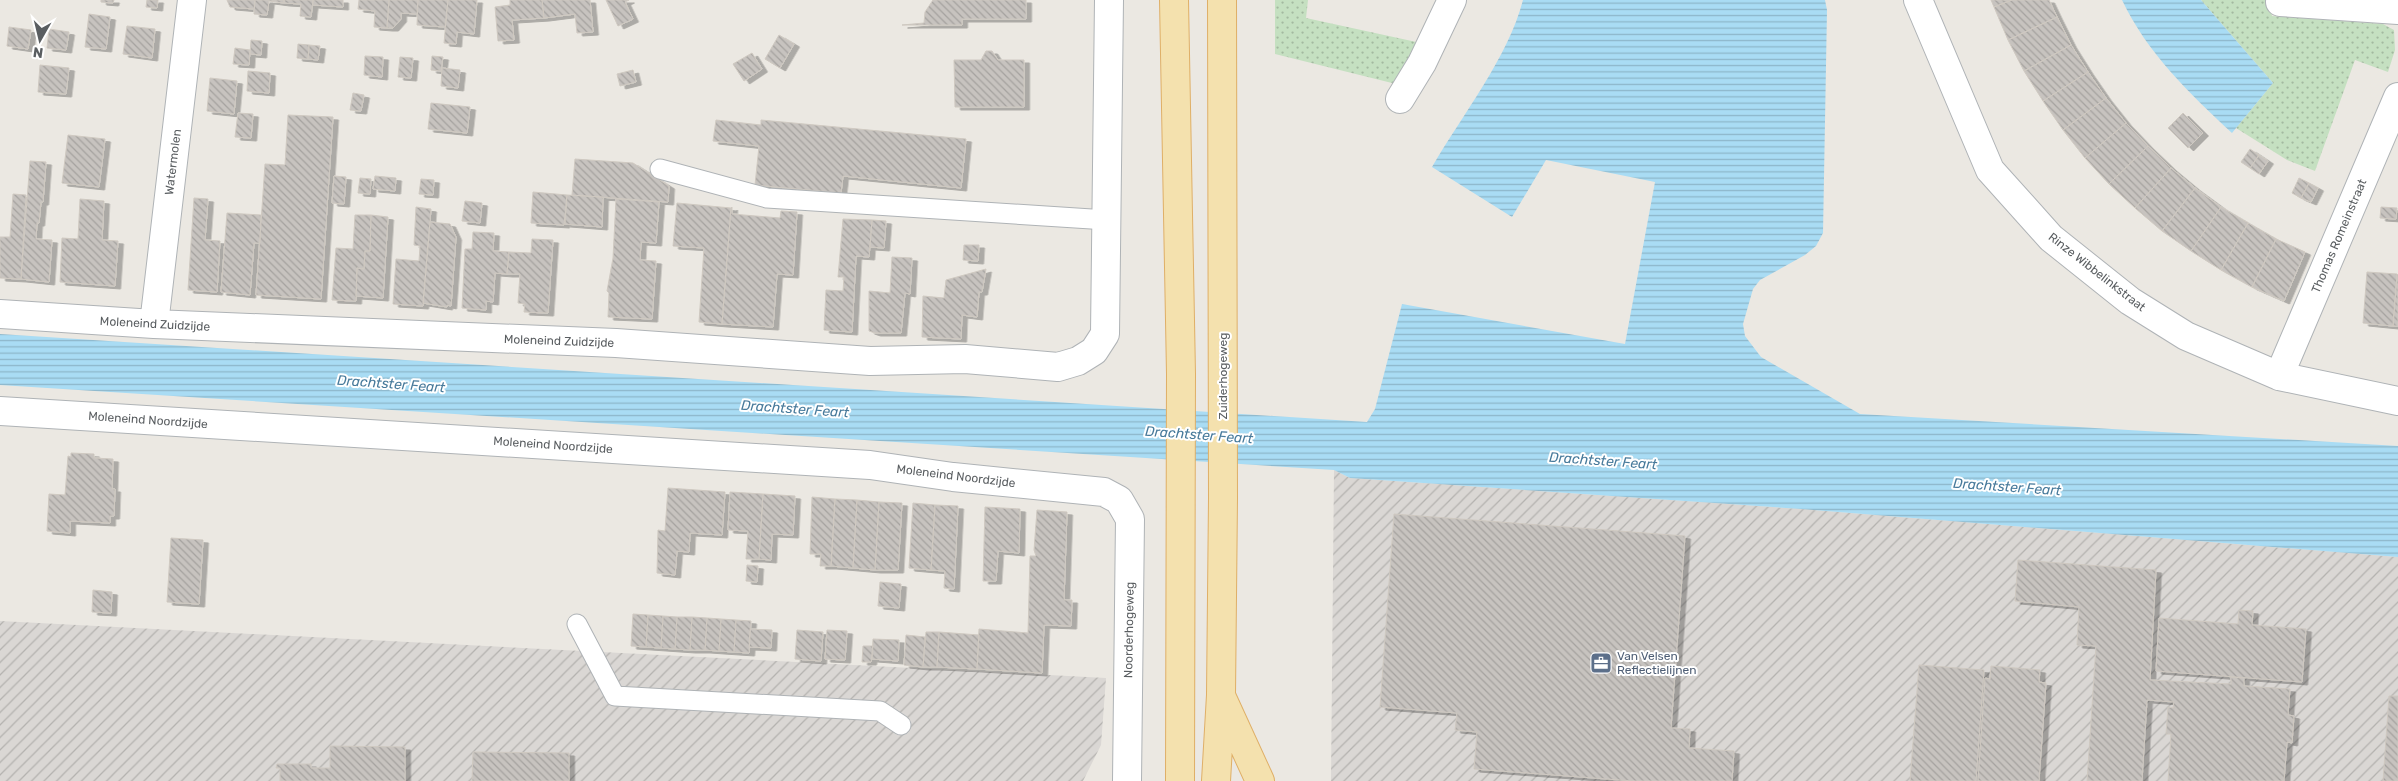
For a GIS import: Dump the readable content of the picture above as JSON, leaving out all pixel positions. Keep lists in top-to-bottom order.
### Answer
{
  "streets": {
    "main road": ["Zuiderhogeweg"],
    "street": [
      "Watermolen",
      "Thomas Romeinstraat",
      "Rinze Wibbelinkstraat",
      "Moleneind Zuidzijde",
      "Moleneind Noordzijde",
      "Noorderhogeweg"
    ]
  },
  "crossings": [
    ["Watermolen", "Moleneind Zuidzijde"],
    ["Thomas Romeinstraat", "Rinze Wibbelinkstraat"],
    ["Moleneind Noordzijde", "Noorderhogeweg"]
  ],
  "water": ["Drachtster Feart"],
  "places": {
    "office": ["Van Velsen Reflectielijnen"]
  },
  "north": "bottom"
}
